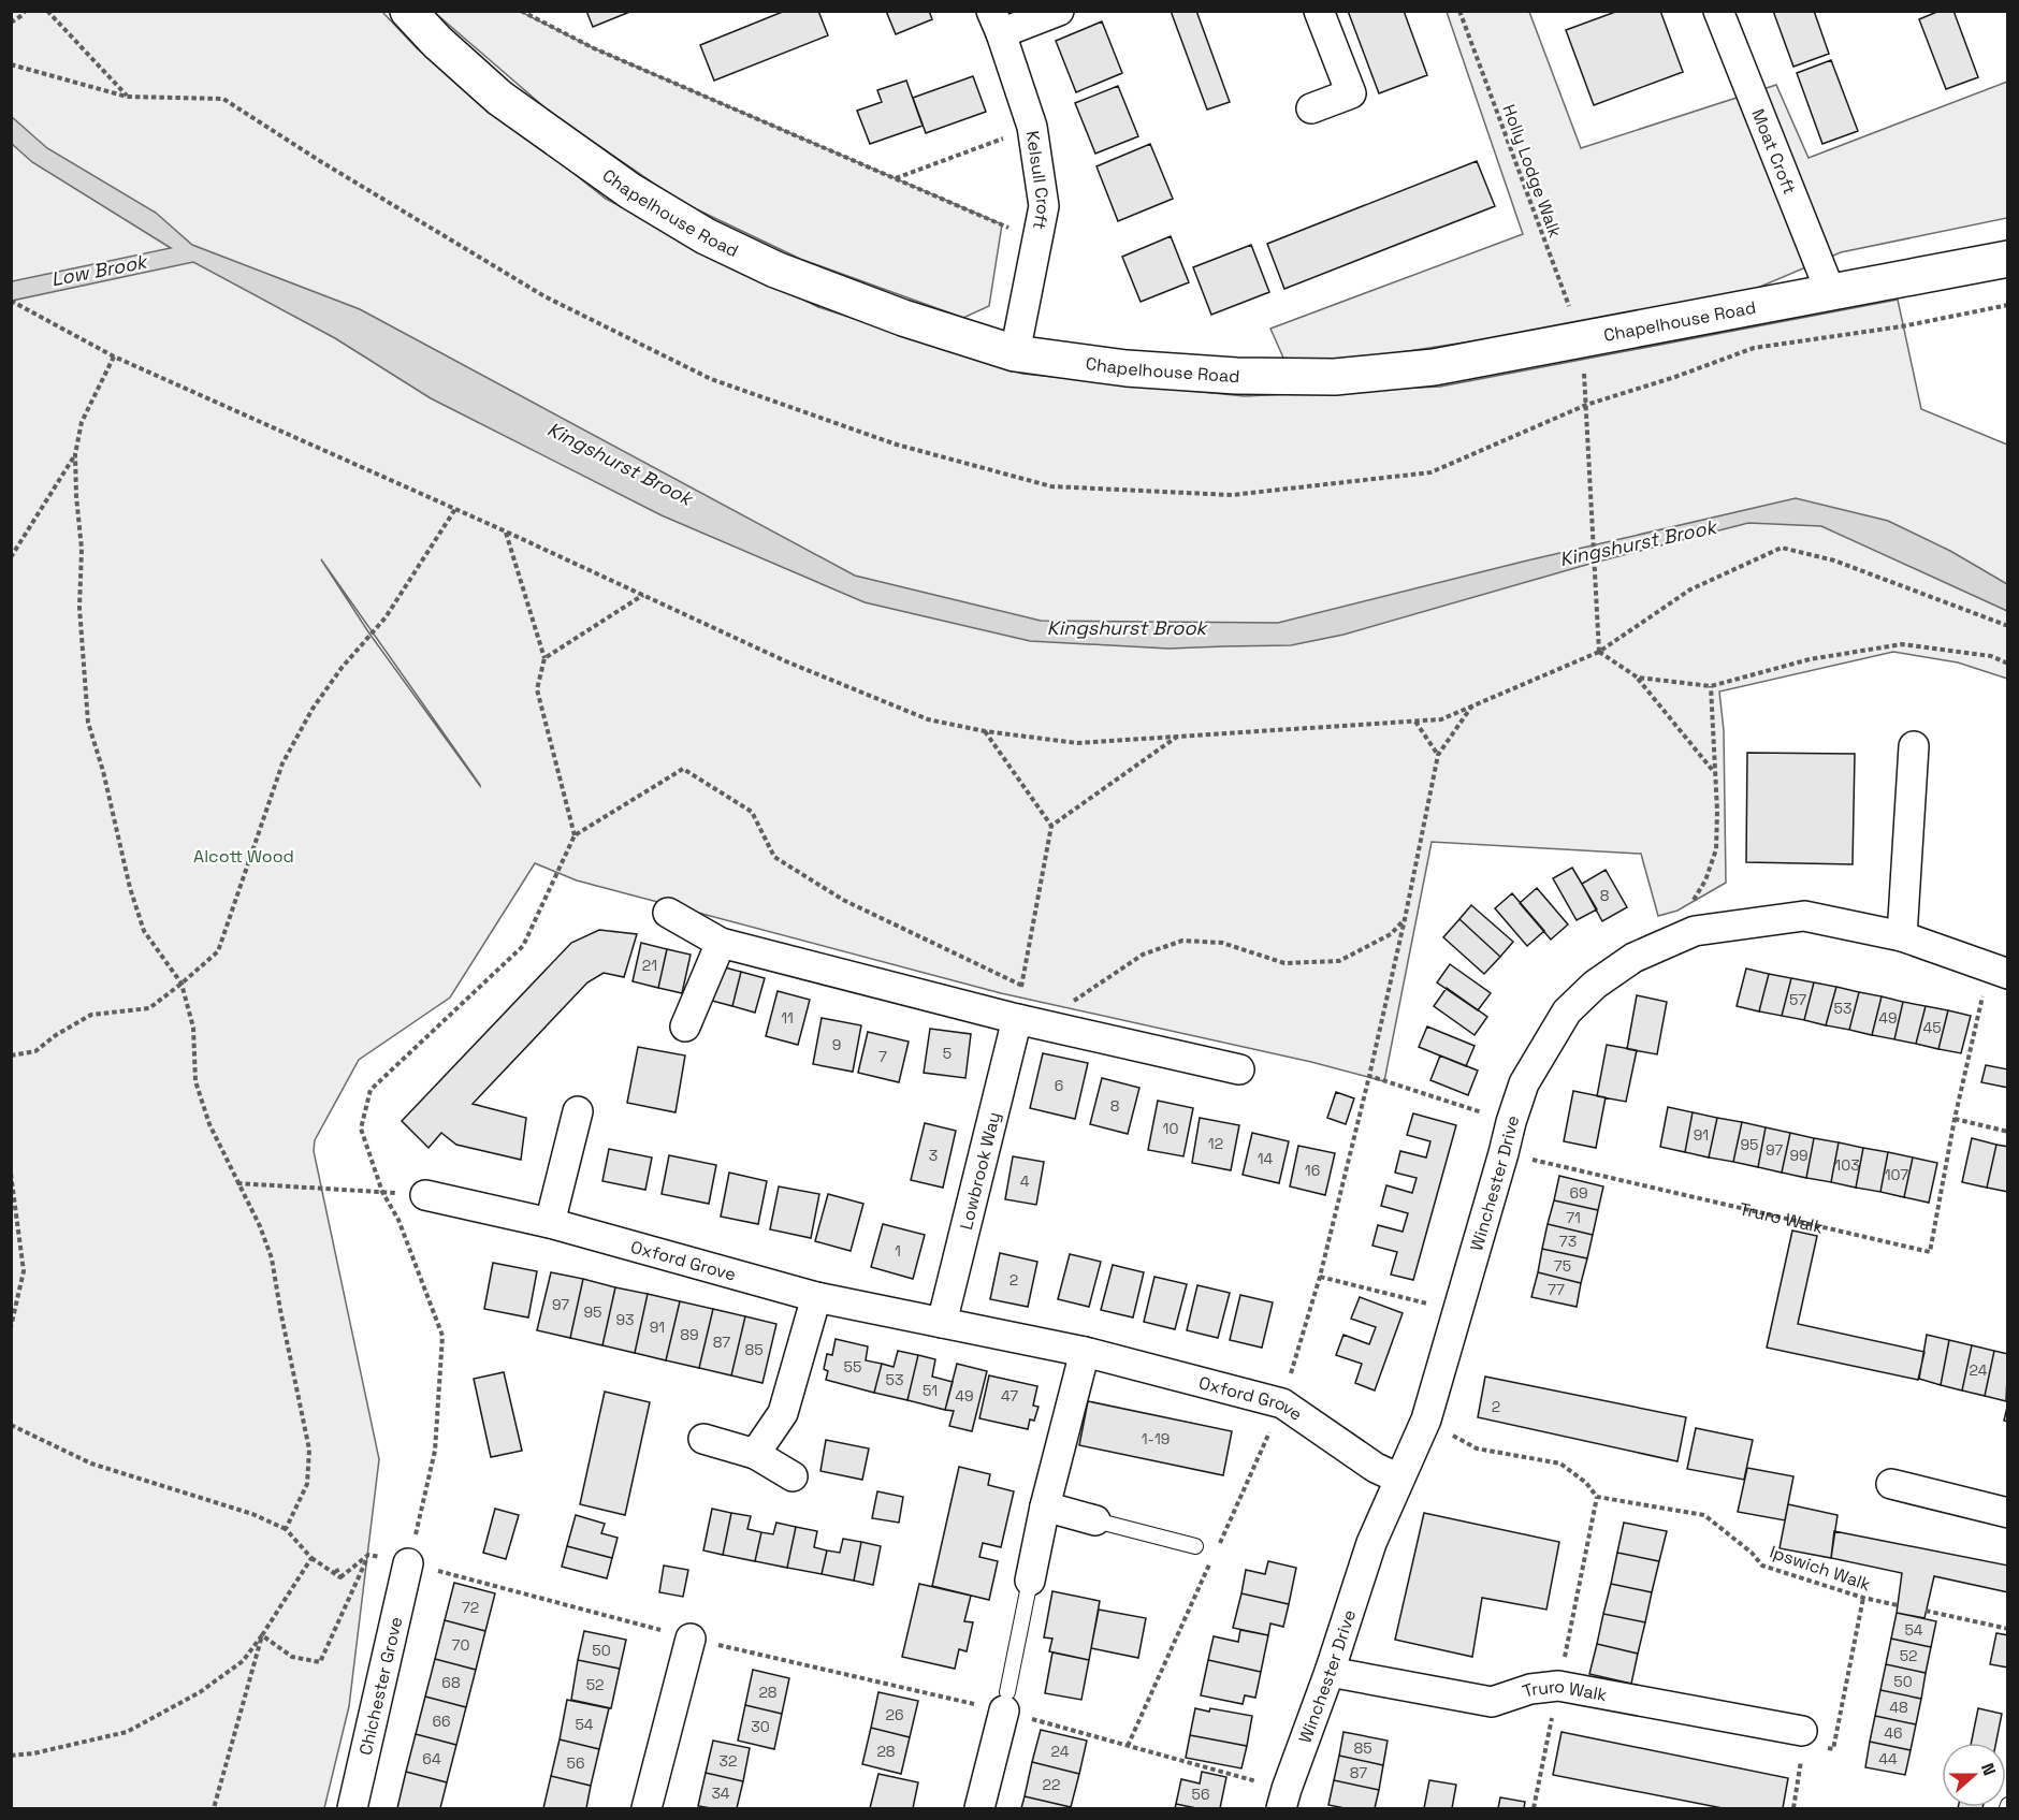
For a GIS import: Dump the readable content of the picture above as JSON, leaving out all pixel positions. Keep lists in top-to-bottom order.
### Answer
{
  "streets": {
    "street": [
      "Moat Croft",
      "Kelsull Croft",
      "Chapelhouse Road",
      "Lowbrook Way",
      "Winchester Drive",
      "Truro Walk",
      "Oxford Grove",
      "Chichester Grove"
    ],
    "path": ["Holly Lodge Walk", "Ipswich Walk"]
  },
  "crossings": [
    ["Moat Croft", "Chapelhouse Road"],
    ["Holly Lodge Walk", "Chapelhouse Road"],
    ["Kelsull Croft", "Chapelhouse Road"],
    ["Lowbrook Way", "Oxford Grove"],
    ["Winchester Drive", "Truro Walk"],
    ["Winchester Drive", "Oxford Grove"],
    ["Winchester Drive", "Ipswich Walk"]
  ],
  "water": ["Low Brook", "Kingshurst Brook"],
  "parks": ["Alcott Wood"],
  "house_numbers": [
    "8",
    "21",
    "57",
    "53",
    "11",
    "49",
    "45",
    "9",
    "5",
    "7",
    "6",
    "8",
    "10",
    "91",
    "12",
    "95",
    "97",
    "3",
    "99",
    "14",
    "103",
    "16",
    "107",
    "4",
    "69",
    "71",
    "73",
    "1",
    "75",
    "2",
    "77",
    "97",
    "95",
    "93",
    "91",
    "89",
    "87",
    "85",
    "55",
    "24",
    "53",
    "51",
    "49",
    "47",
    "2",
    "1-19",
    "72",
    "54",
    "70",
    "50",
    "52",
    "50",
    "68",
    "52",
    "28",
    "48",
    "26",
    "66",
    "54",
    "30",
    "46",
    "85",
    "28",
    "24",
    "64",
    "44",
    "32",
    "56",
    "87",
    "22",
    "34",
    "56"
  ],
  "north": "right"
}
